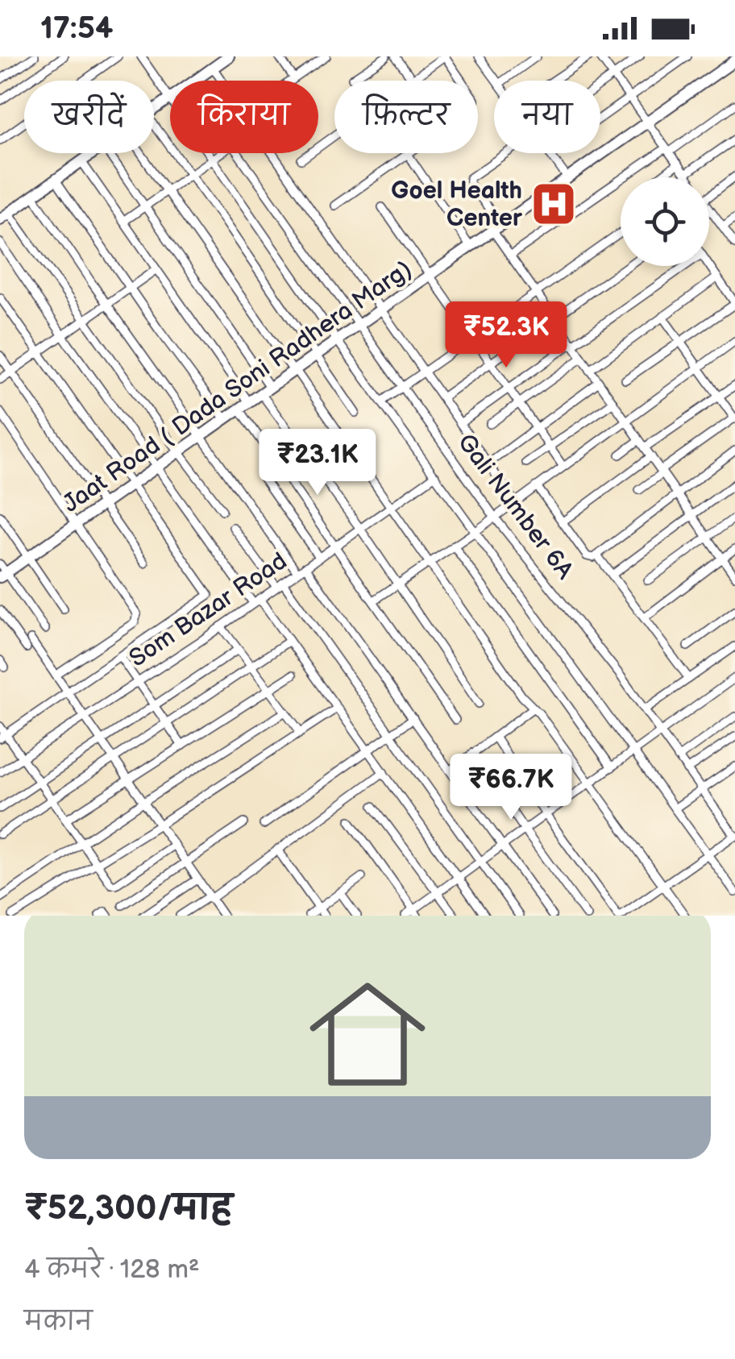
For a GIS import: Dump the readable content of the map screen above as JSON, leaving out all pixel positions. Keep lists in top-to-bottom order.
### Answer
{
  "streets": {
    "street": ["Jaat Road ( Dada Soni Radhera Marg)", "Gali Number 6A", "Som Bazar Road"]
  },
  "crossings": [
    ["Jaat Road ( Dada Soni Radhera Marg)", "Gali Number 6A"]
  ],
  "places": {
    "hospital": ["Goel Health Center"]
  },
  "page": {
    "status": "17:54",
    "chip": [
      "खरीदें",
      "किराया",
      "फ़िल्टर",
      "नया"
    ],
    "price": ["₹52.3K", "₹23.1K", "₹66.7K"],
    "list": [
      {
        "name": "₹52,300/माह",
        "note": "4 कमरे · 128 m² · मकान"
      }
    ]
  }
}
